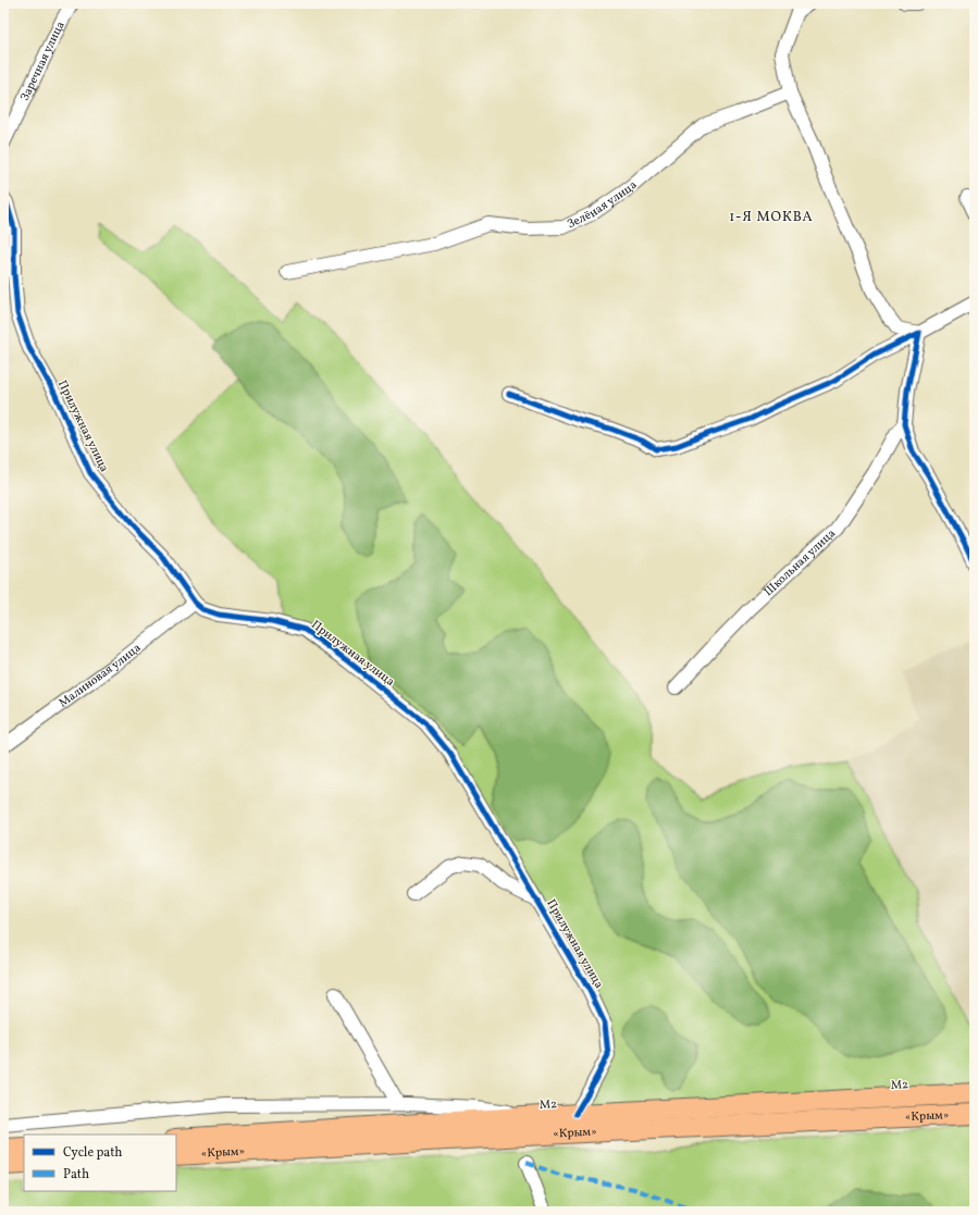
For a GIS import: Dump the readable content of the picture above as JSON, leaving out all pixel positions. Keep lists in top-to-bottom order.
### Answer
{
  "streets": {
    "highway": ["М2", "«Крым»"],
    "street": [
      "Заречная улица",
      "Зелёная улица",
      "Прилужная улица",
      "Школьная улица",
      "Малиновая улица"
    ]
  },
  "crossings": [
    ["Прилужная улица", "Малиновая улица"],
    ["Прилужная улица", "М2"]
  ],
  "districts": ["1-Я МОКВА"],
  "legend": ["Cycle path", "Path"]
}
